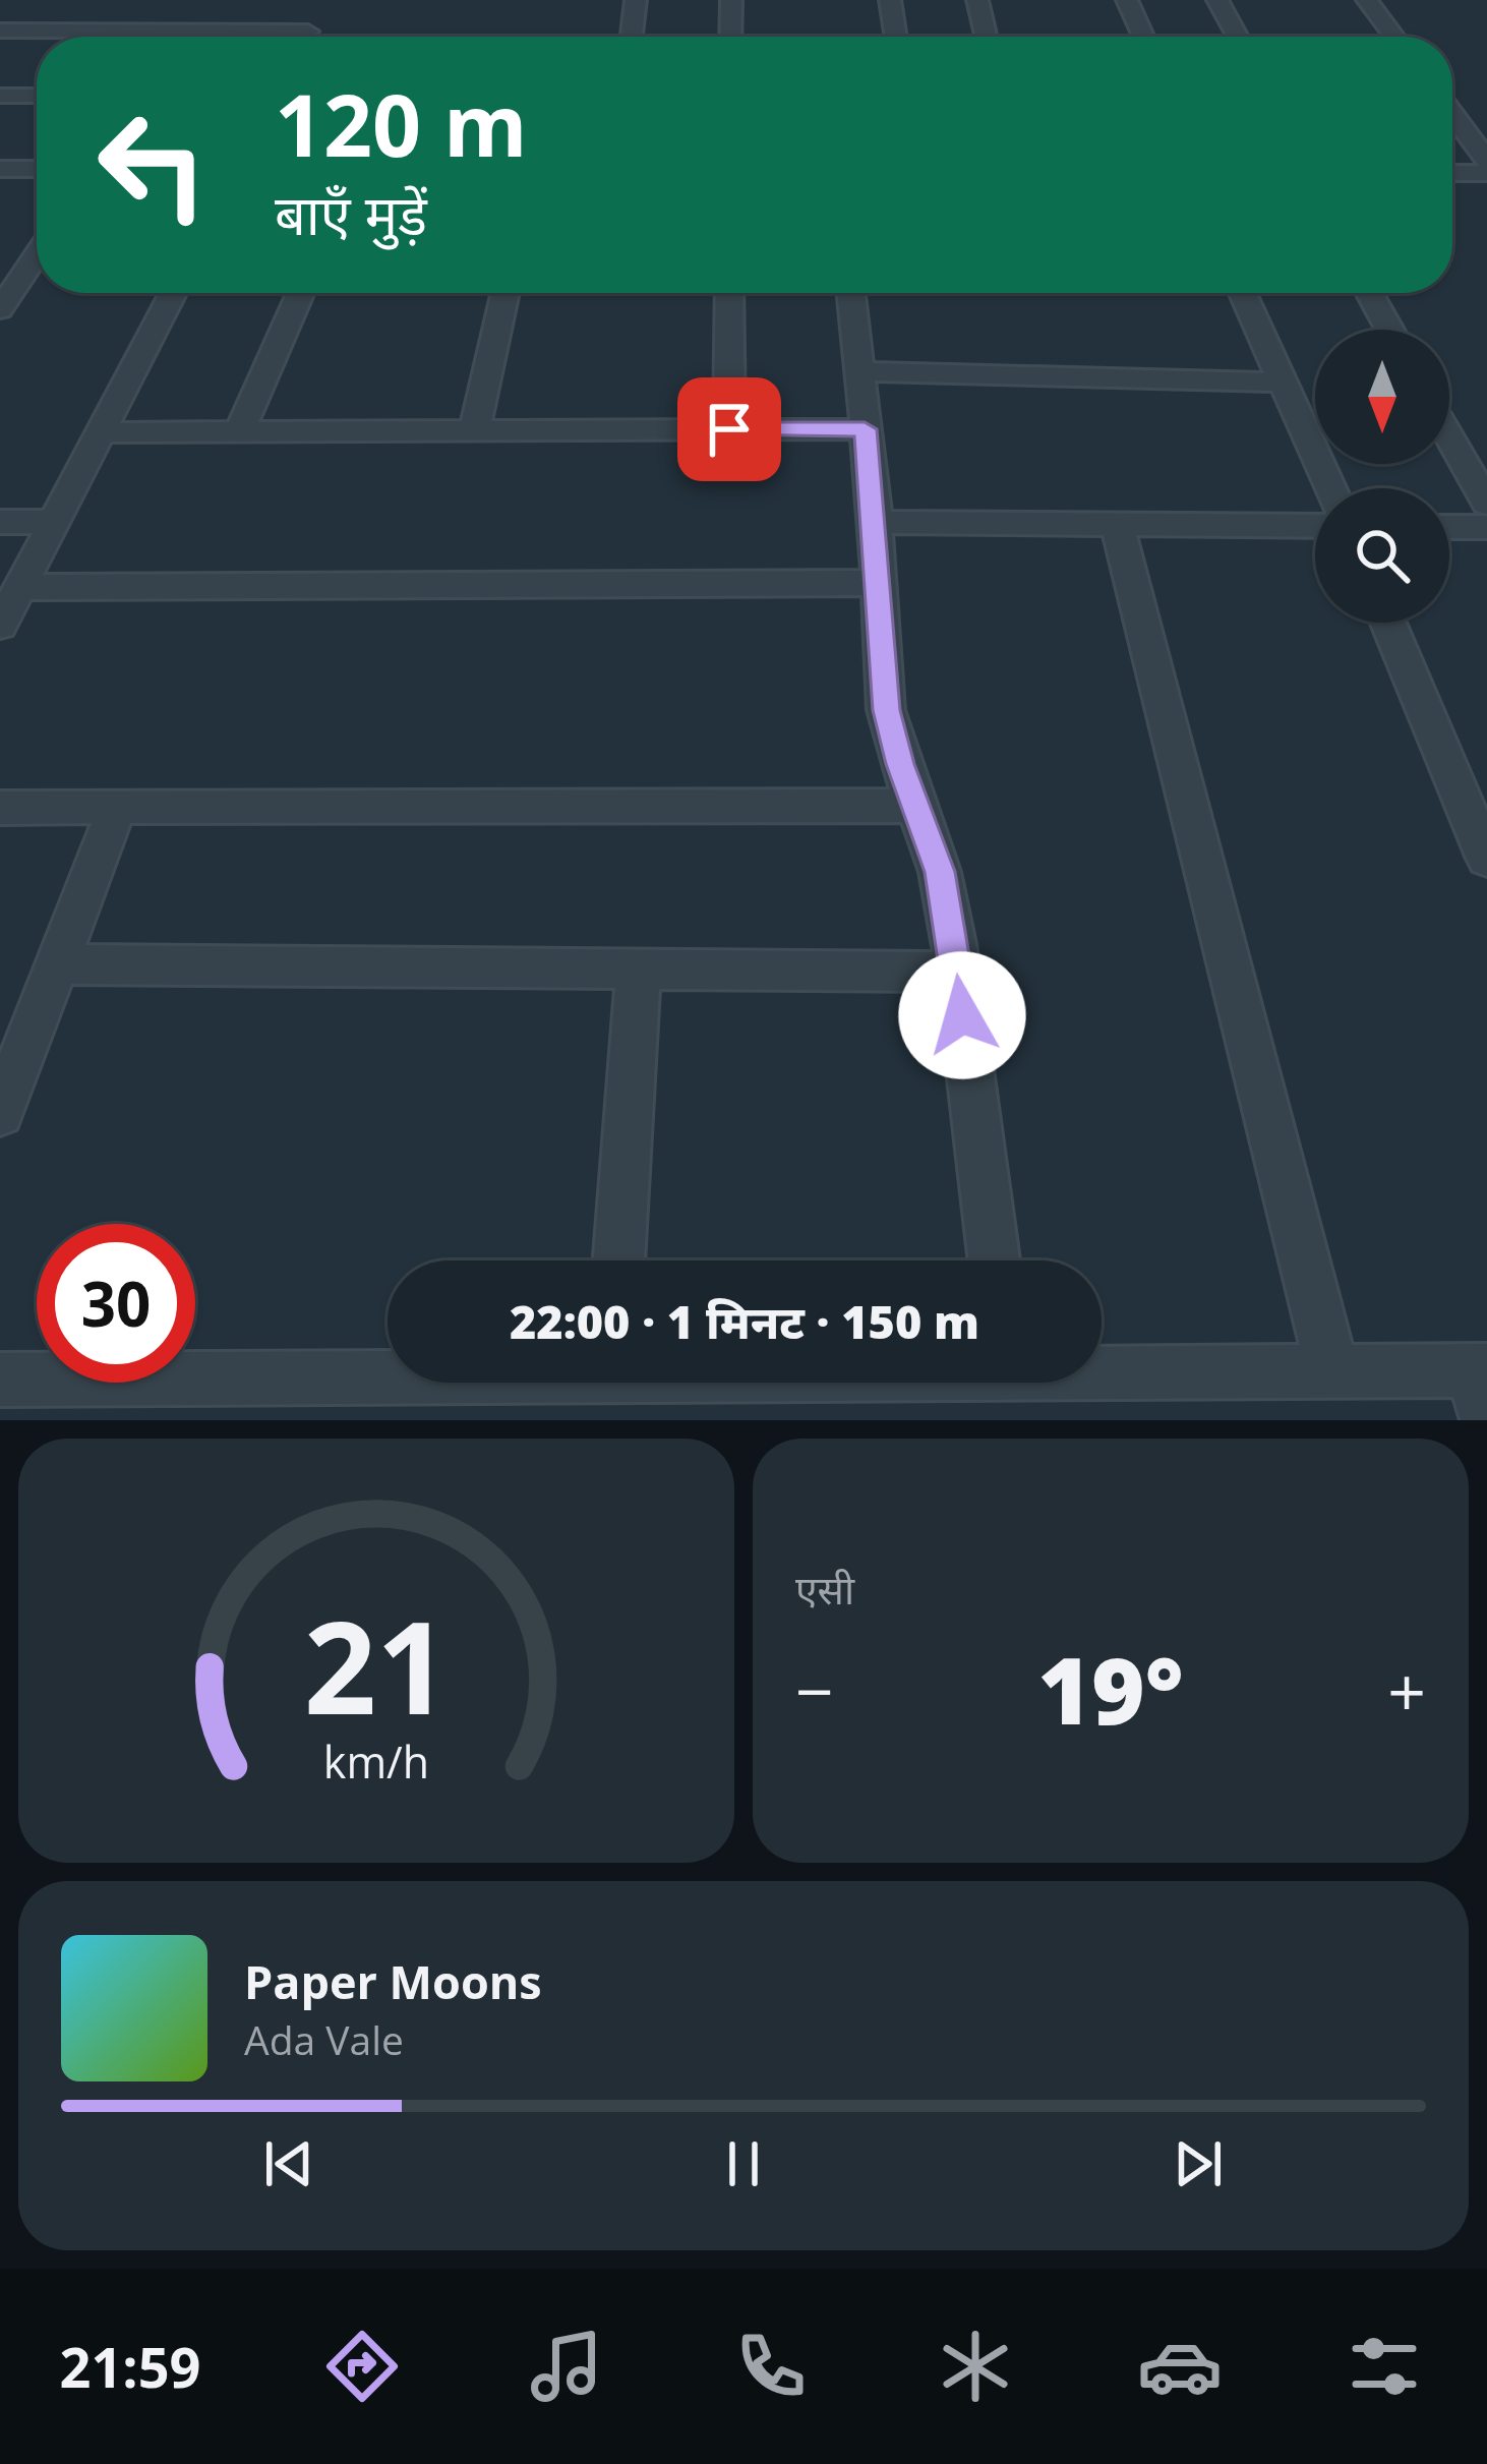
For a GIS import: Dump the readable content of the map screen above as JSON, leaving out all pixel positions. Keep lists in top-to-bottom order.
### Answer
{
  "north": "bottom",
  "page": {
    "turn": ["120 m", "बाएँ मुड़ें"],
    "limit": "30",
    "trip": "22:00 · 1 मिनट · 150 m",
    "tile": "एसी",
    "heat": ["−", "19°", "+"],
    "song": ["Paper Moons", "Ada Vale"],
    "tabs": "21:59",
    "gauge": ["21", "km/h"]
  }
}
